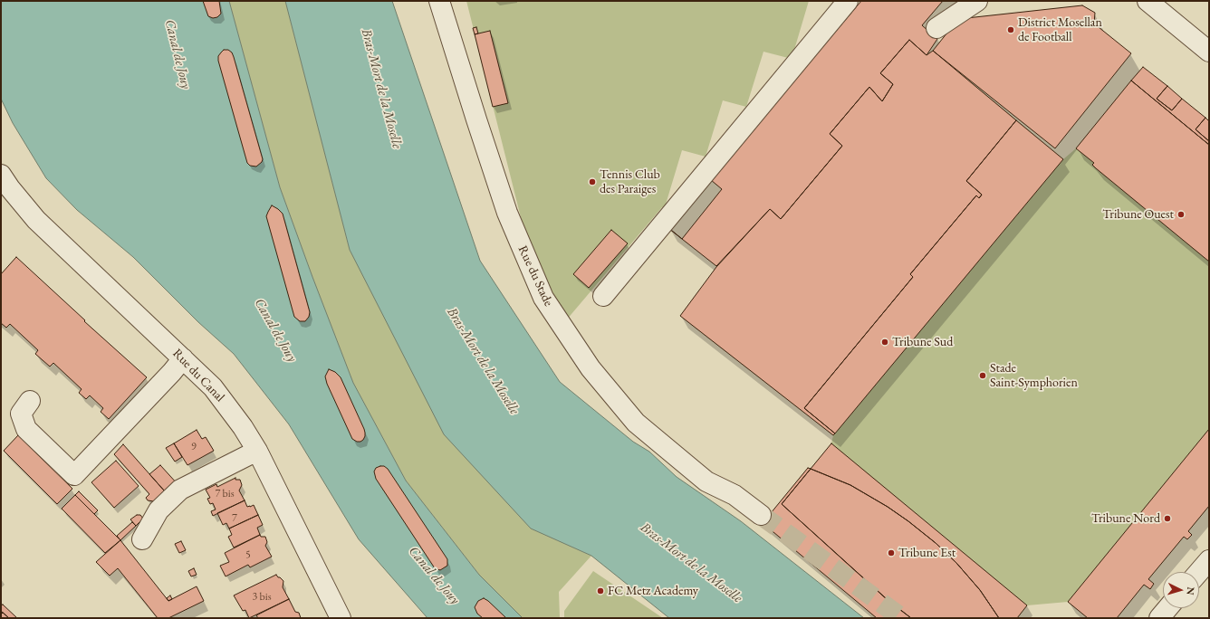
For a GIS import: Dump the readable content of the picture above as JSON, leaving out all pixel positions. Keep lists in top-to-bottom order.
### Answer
{
  "streets": {
    "street": ["Rue du Stade", "Rue du Canal"]
  },
  "water": ["Canal de Jouy", "Bras-Mort de la Moselle"],
  "places": [
    "District Mosellan de Football",
    "Tennis Club des Paraiges",
    "Tribune Ouest",
    "Tribune Sud",
    "Stade Saint-Symphorien",
    "Tribune Nord",
    "Tribune Est",
    "FC Metz Academy"
  ],
  "house_numbers": [
    "9",
    "7 bis",
    "7",
    "5",
    "3 bis"
  ],
  "north": "right"
}
